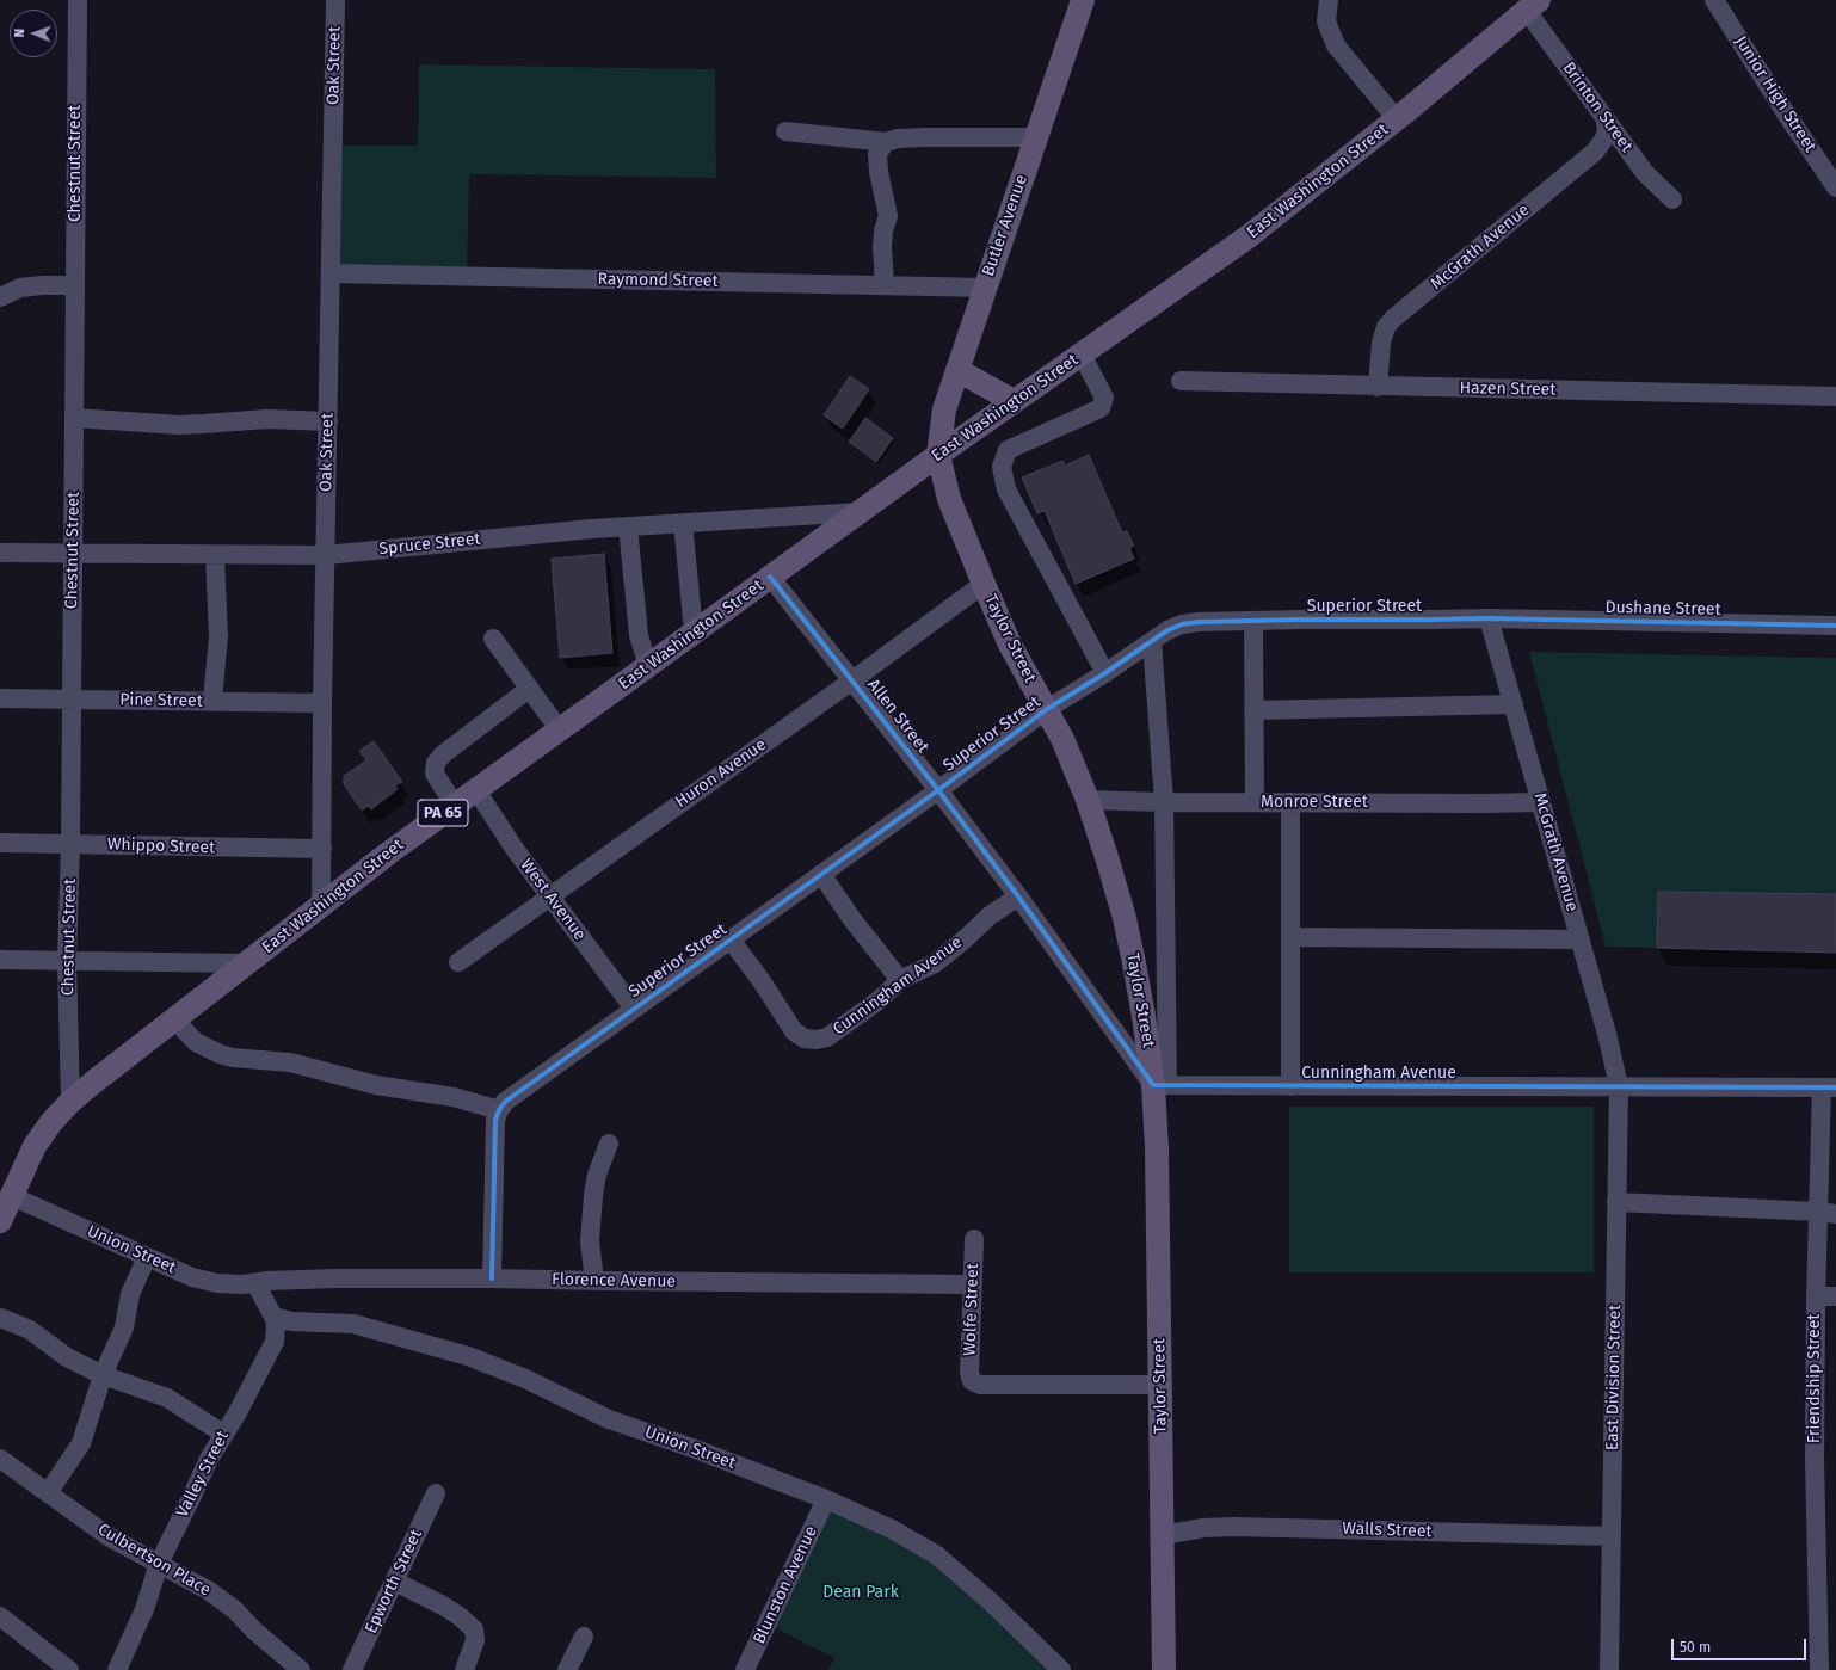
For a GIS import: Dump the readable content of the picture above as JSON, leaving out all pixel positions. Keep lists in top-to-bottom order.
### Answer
{
  "streets": {
    "main road": [
      "East Washington Street",
      "Butler Avenue",
      "Taylor Street",
      "PA 65"
    ],
    "street": [
      "Oak Street",
      "Junior High Street",
      "Brinton Street",
      "Chestnut Street",
      "McGrath Avenue",
      "Raymond Street",
      "Hazen Street",
      "Spruce Street",
      "Superior Street",
      "Dushane Street",
      "Pine Street",
      "Allen Street",
      "Huron Avenue",
      "Monroe Street",
      "Whippo Street",
      "West Avenue",
      "Cunningham Avenue",
      "Union Street",
      "Florence Avenue",
      "Wolfe Street",
      "East Division Street",
      "Friendship Street",
      "Valley Street",
      "Walls Street",
      "Culbertson Place",
      "Epworth Street",
      "Blunston Avenue"
    ]
  },
  "crossings": [
    ["Oak Street", "East Washington Street"],
    ["Oak Street", "Raymond Street"],
    ["Oak Street", "Spruce Street"],
    ["Oak Street", "Pine Street"],
    ["Oak Street", "Whippo Street"],
    ["Brinton Street", "East Washington Street"],
    ["Brinton Street", "McGrath Avenue"],
    ["Chestnut Street", "East Washington Street"],
    ["Chestnut Street", "Spruce Street"],
    ["Chestnut Street", "Pine Street"],
    ["Chestnut Street", "Whippo Street"],
    ["East Washington Street", "Butler Avenue"],
    ["East Washington Street", "Spruce Street"],
    ["East Washington Street", "Taylor Street"],
    ["East Washington Street", "Allen Street"],
    ["East Washington Street", "West Avenue"],
    ["East Washington Street", "Union Street"],
    ["Butler Avenue", "Raymond Street"],
    ["Butler Avenue", "Taylor Street"],
    ["McGrath Avenue", "Hazen Street"],
    ["McGrath Avenue", "Superior Street"],
    ["McGrath Avenue", "Dushane Street"],
    ["McGrath Avenue", "Monroe Street"],
    ["McGrath Avenue", "Cunningham Avenue"],
    ["McGrath Avenue", "East Division Street"],
    ["Superior Street", "Dushane Street"],
    ["Superior Street", "Taylor Street"],
    ["Superior Street", "Allen Street"],
    ["Superior Street", "West Avenue"],
    ["Superior Street", "Cunningham Avenue"],
    ["Taylor Street", "Huron Avenue"],
    ["Taylor Street", "Monroe Street"],
    ["Taylor Street", "Cunningham Avenue"],
    ["Taylor Street", "Wolfe Street"],
    ["Taylor Street", "Walls Street"],
    ["Allen Street", "Huron Avenue"],
    ["Allen Street", "Cunningham Avenue"],
    ["Huron Avenue", "West Avenue"],
    ["Cunningham Avenue", "East Division Street"],
    ["Cunningham Avenue", "Friendship Street"],
    ["Union Street", "Florence Avenue"],
    ["Union Street", "Valley Street"],
    ["Union Street", "Blunston Avenue"],
    ["Florence Avenue", "Wolfe Street"],
    ["Florence Avenue", "Valley Street"],
    ["East Division Street", "Walls Street"],
    ["Valley Street", "Culbertson Place"]
  ],
  "parks": ["Dean Park"],
  "scale_bar": "50 m",
  "north": "left"
}
